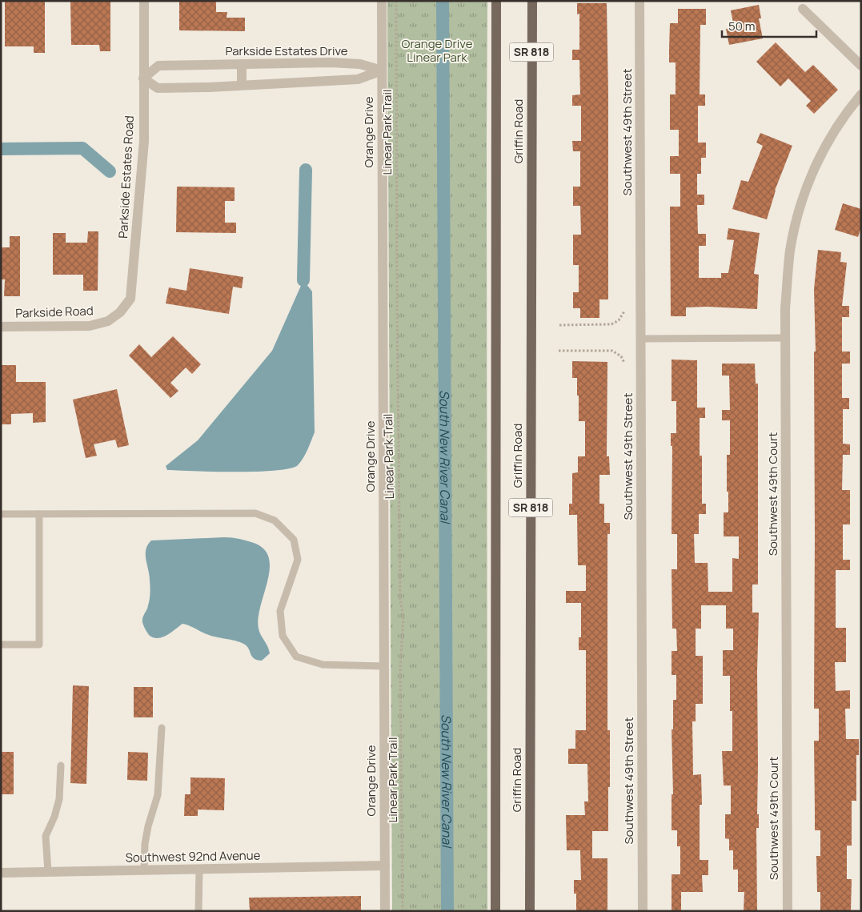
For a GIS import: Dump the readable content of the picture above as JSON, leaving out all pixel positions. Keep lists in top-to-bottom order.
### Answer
{
  "streets": {
    "main road": ["SR 818", "Griffin Road"],
    "street": [
      "Parkside Estates Drive",
      "Orange Drive",
      "Southwest 49th Street",
      "Parkside Estates Road",
      "Parkside Road",
      "Southwest 49th Court",
      "Southwest 92nd Avenue"
    ],
    "path": ["Linear Park Trail"]
  },
  "crossings": [
    ["Parkside Estates Drive", "Orange Drive"],
    ["Parkside Estates Drive", "Parkside Estates Road"],
    ["Orange Drive", "Southwest 92nd Avenue"],
    ["Parkside Estates Road", "Parkside Road"]
  ],
  "water": ["South New River Canal"],
  "parks": ["Orange Drive Linear Park"],
  "scale_bar": "50 m"
}
